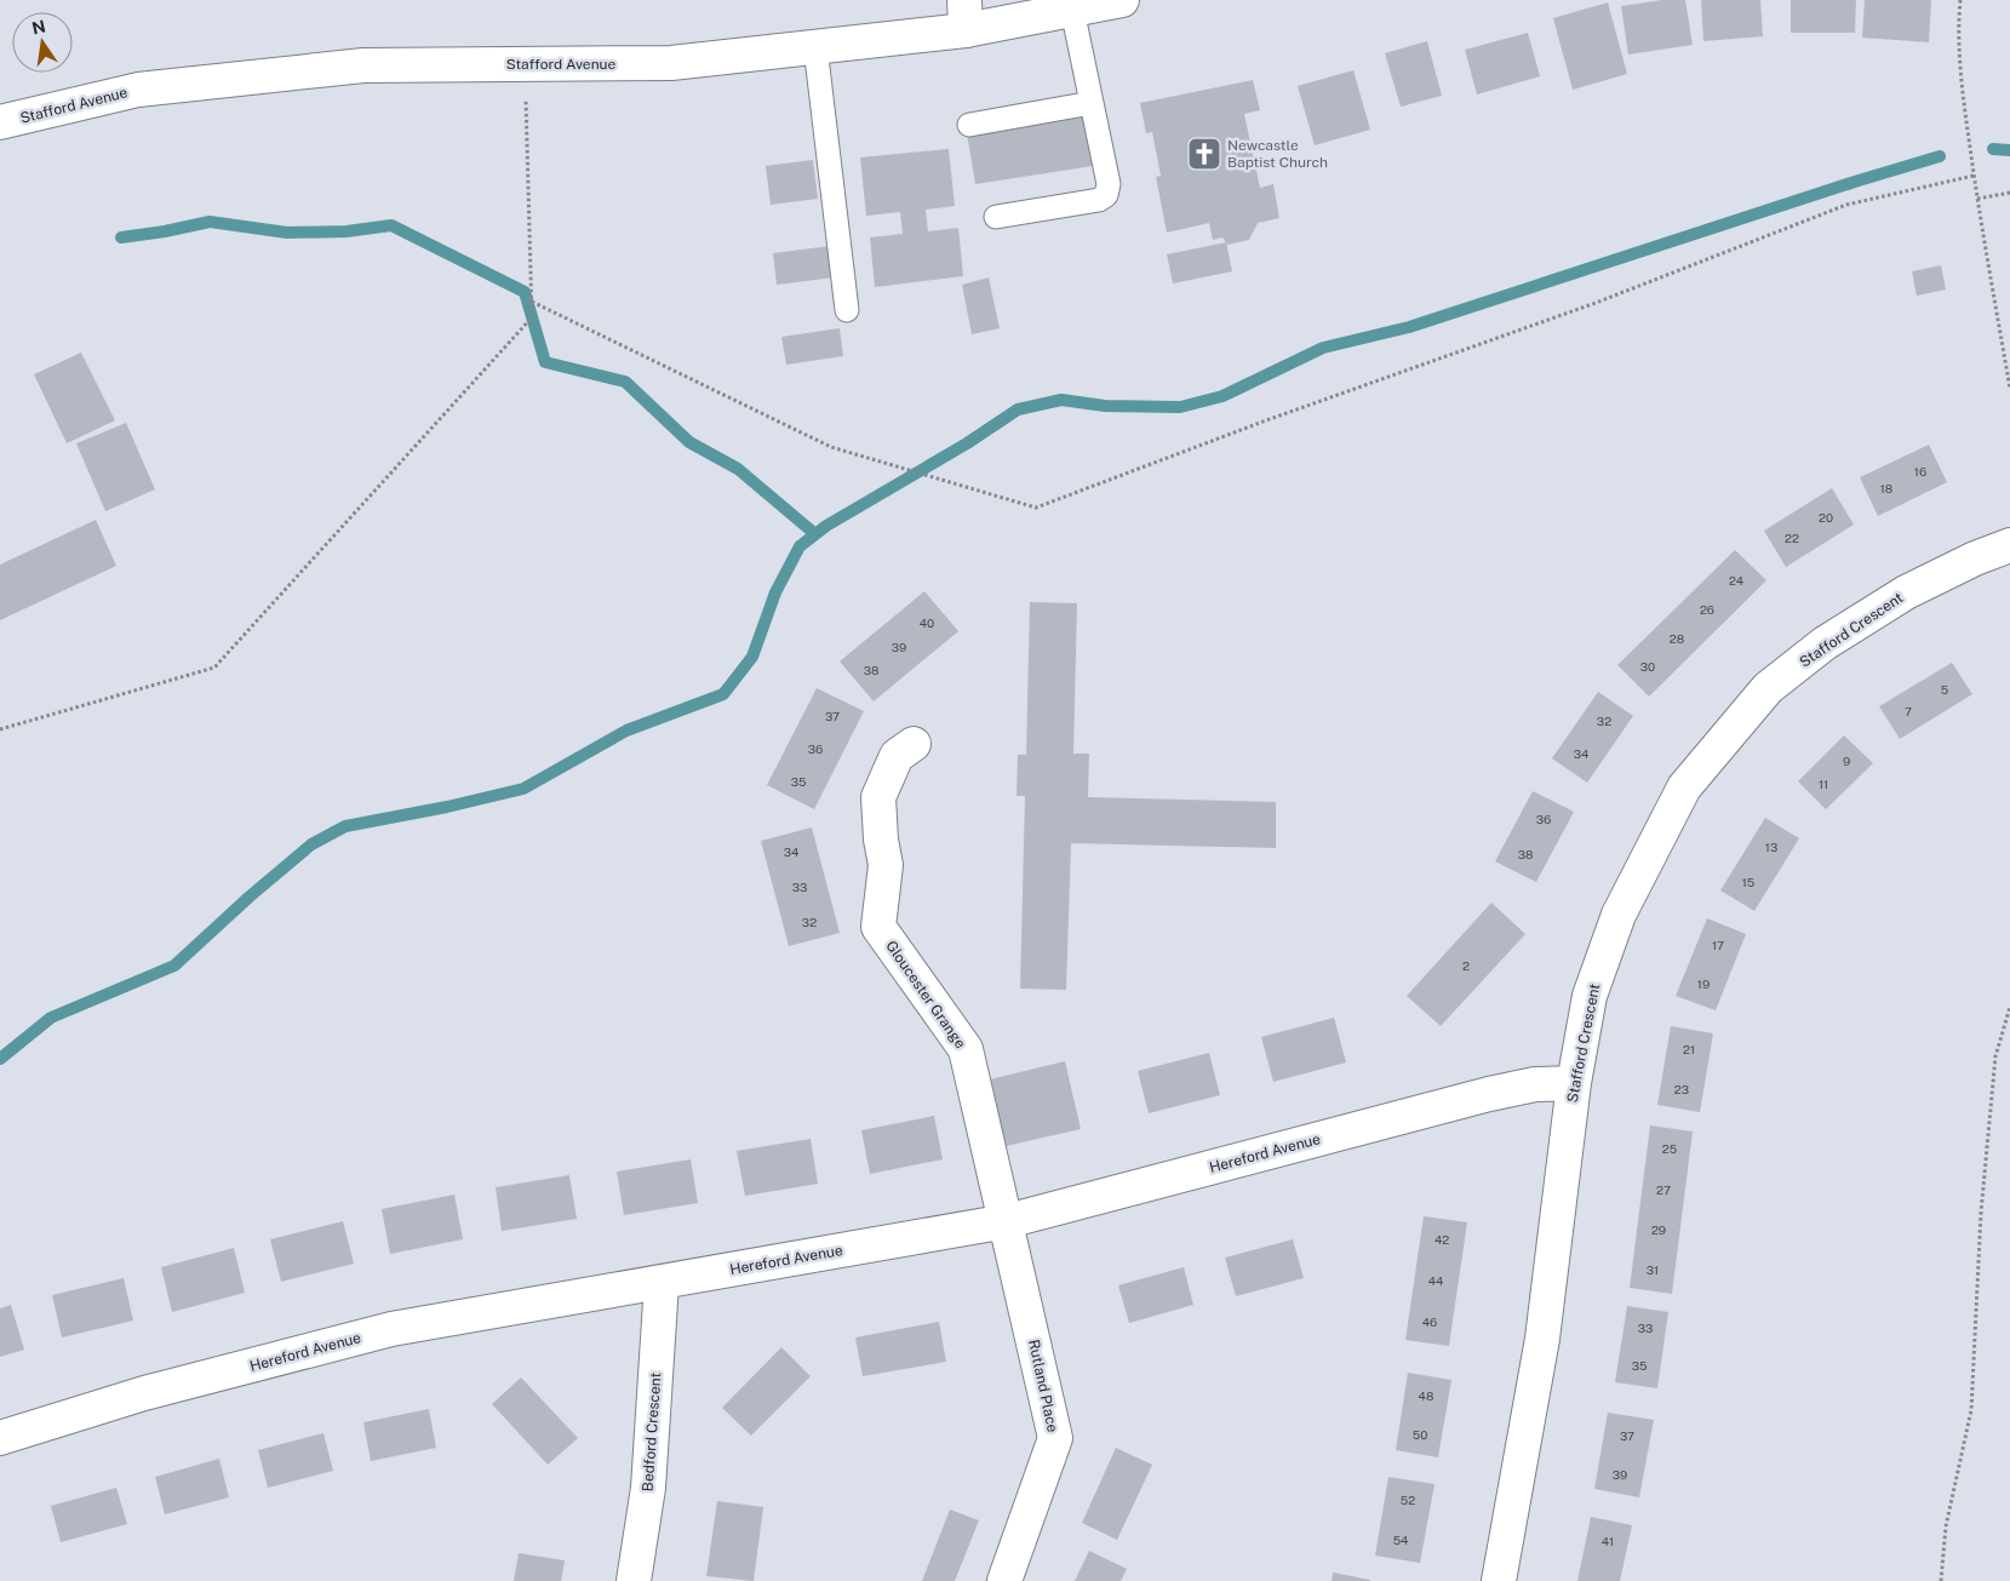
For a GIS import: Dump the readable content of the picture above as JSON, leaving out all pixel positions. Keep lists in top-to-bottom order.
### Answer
{
  "streets": {
    "street": [
      "Stafford Avenue",
      "Stafford Crescent",
      "Gloucester Grange",
      "Hereford Avenue",
      "Rutland Place",
      "Bedford Crescent"
    ]
  },
  "crossings": [
    ["Stafford Crescent", "Hereford Avenue"],
    ["Gloucester Grange", "Hereford Avenue"],
    ["Gloucester Grange", "Rutland Place"],
    ["Hereford Avenue", "Rutland Place"],
    ["Hereford Avenue", "Bedford Crescent"]
  ],
  "places": {
    "church": ["Newcastle Baptist Church"]
  },
  "house_numbers": [
    "16",
    "18",
    "20",
    "22",
    "24",
    "26",
    "40",
    "28",
    "39",
    "30",
    "38",
    "5",
    "7",
    "37",
    "32",
    "36",
    "34",
    "9",
    "35",
    "11",
    "36",
    "13",
    "34",
    "38",
    "15",
    "33",
    "32",
    "17",
    "2",
    "19",
    "21",
    "23",
    "25",
    "27",
    "29",
    "42",
    "31",
    "44",
    "46",
    "33",
    "35",
    "48",
    "50",
    "37",
    "39",
    "52",
    "54",
    "41"
  ],
  "north": "top"
}
